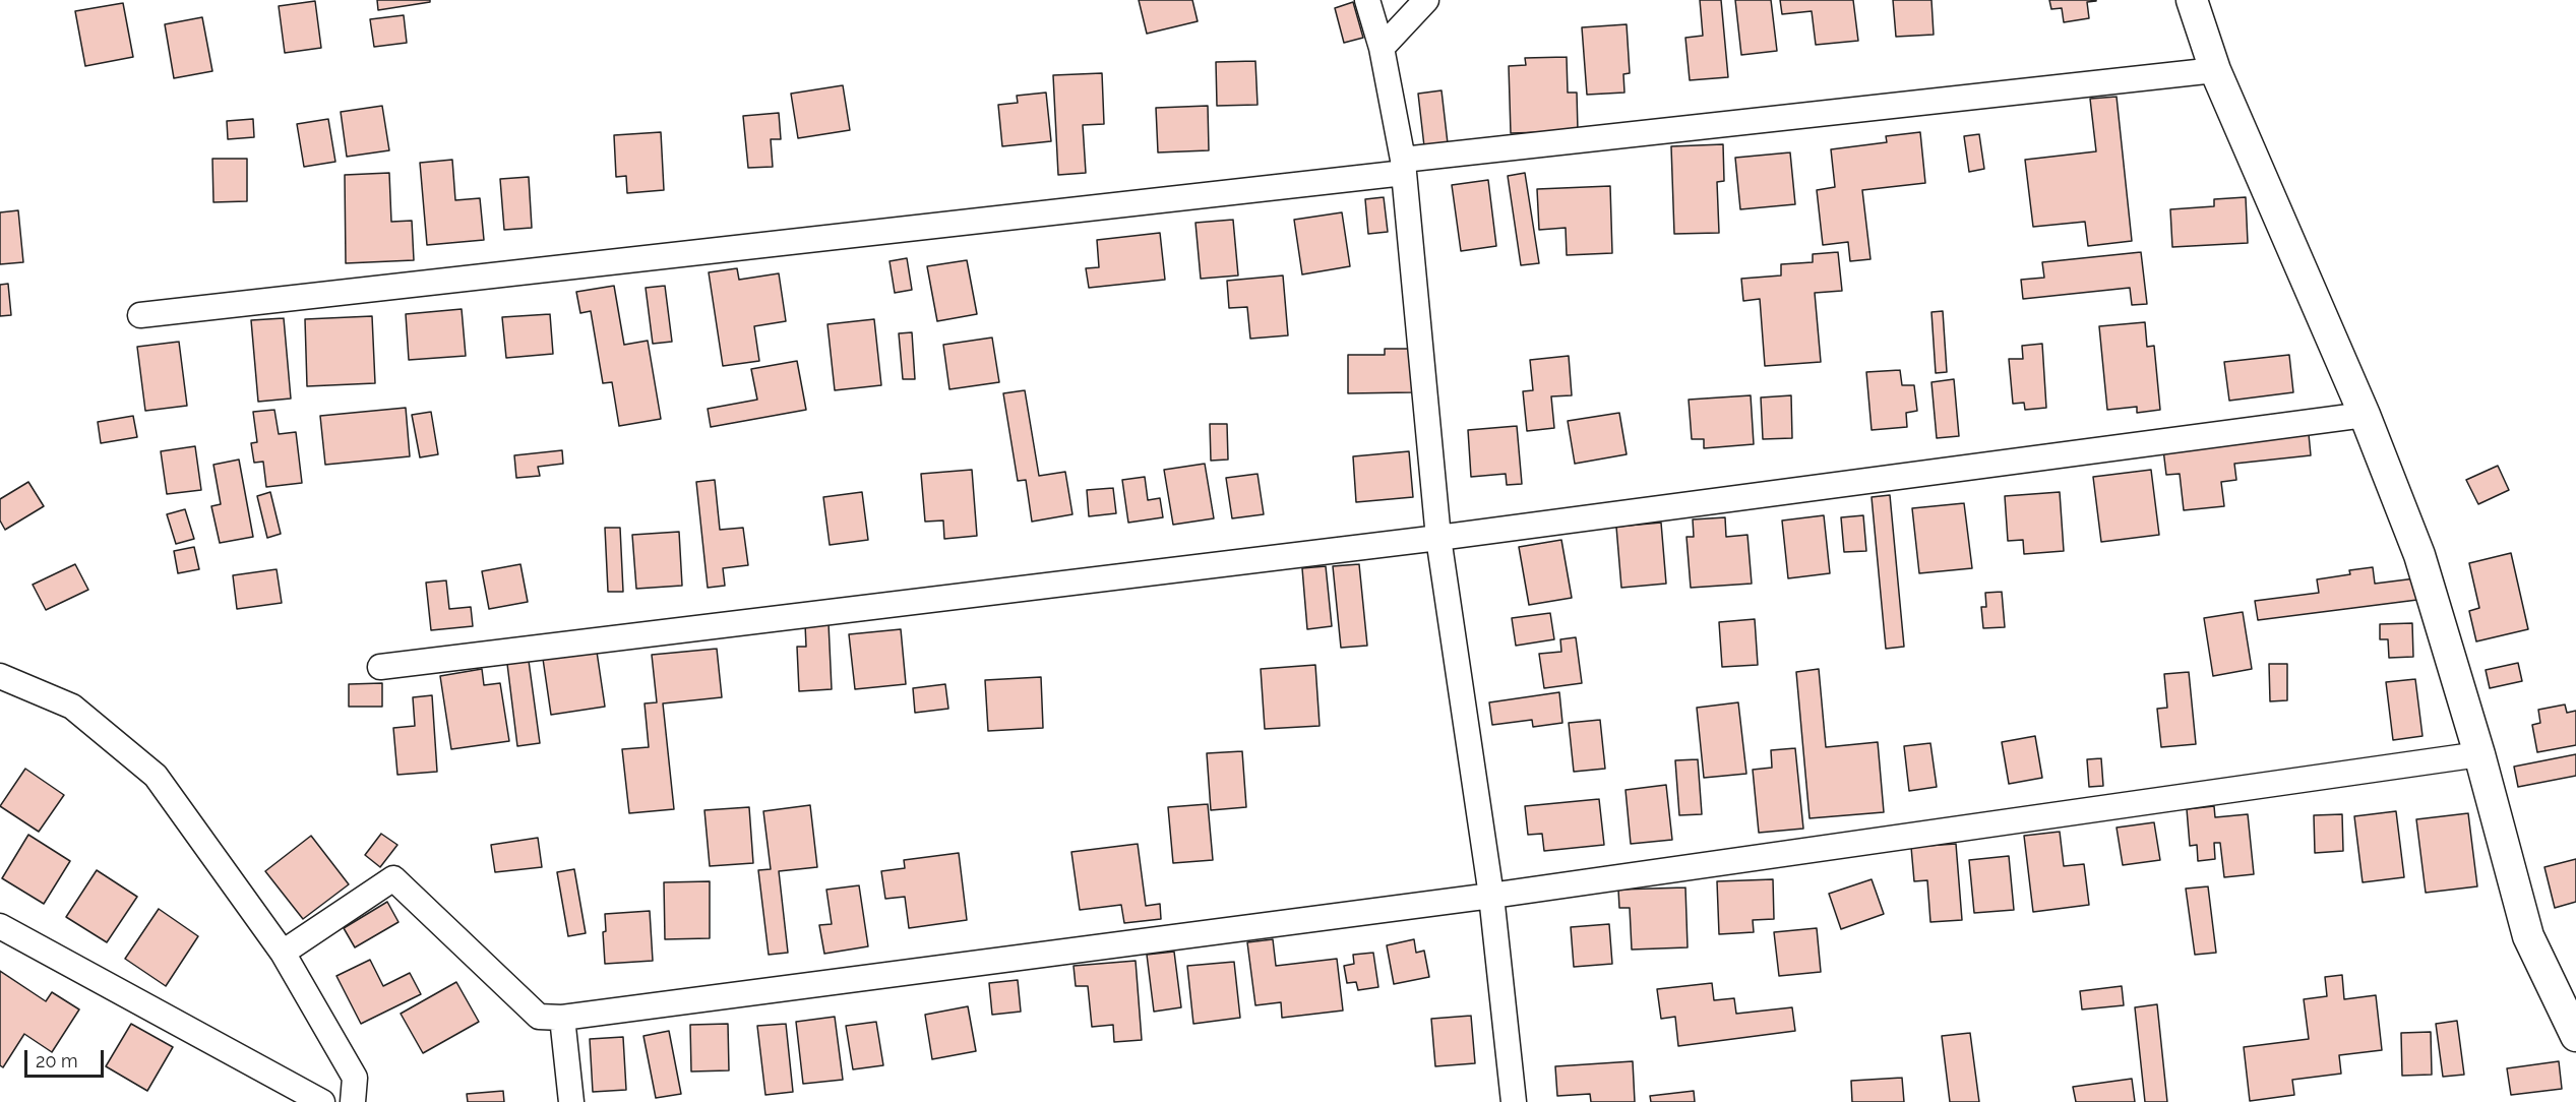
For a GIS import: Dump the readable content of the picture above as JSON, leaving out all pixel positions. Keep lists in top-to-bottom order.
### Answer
{
  "scale_bar": "20 m"
}
